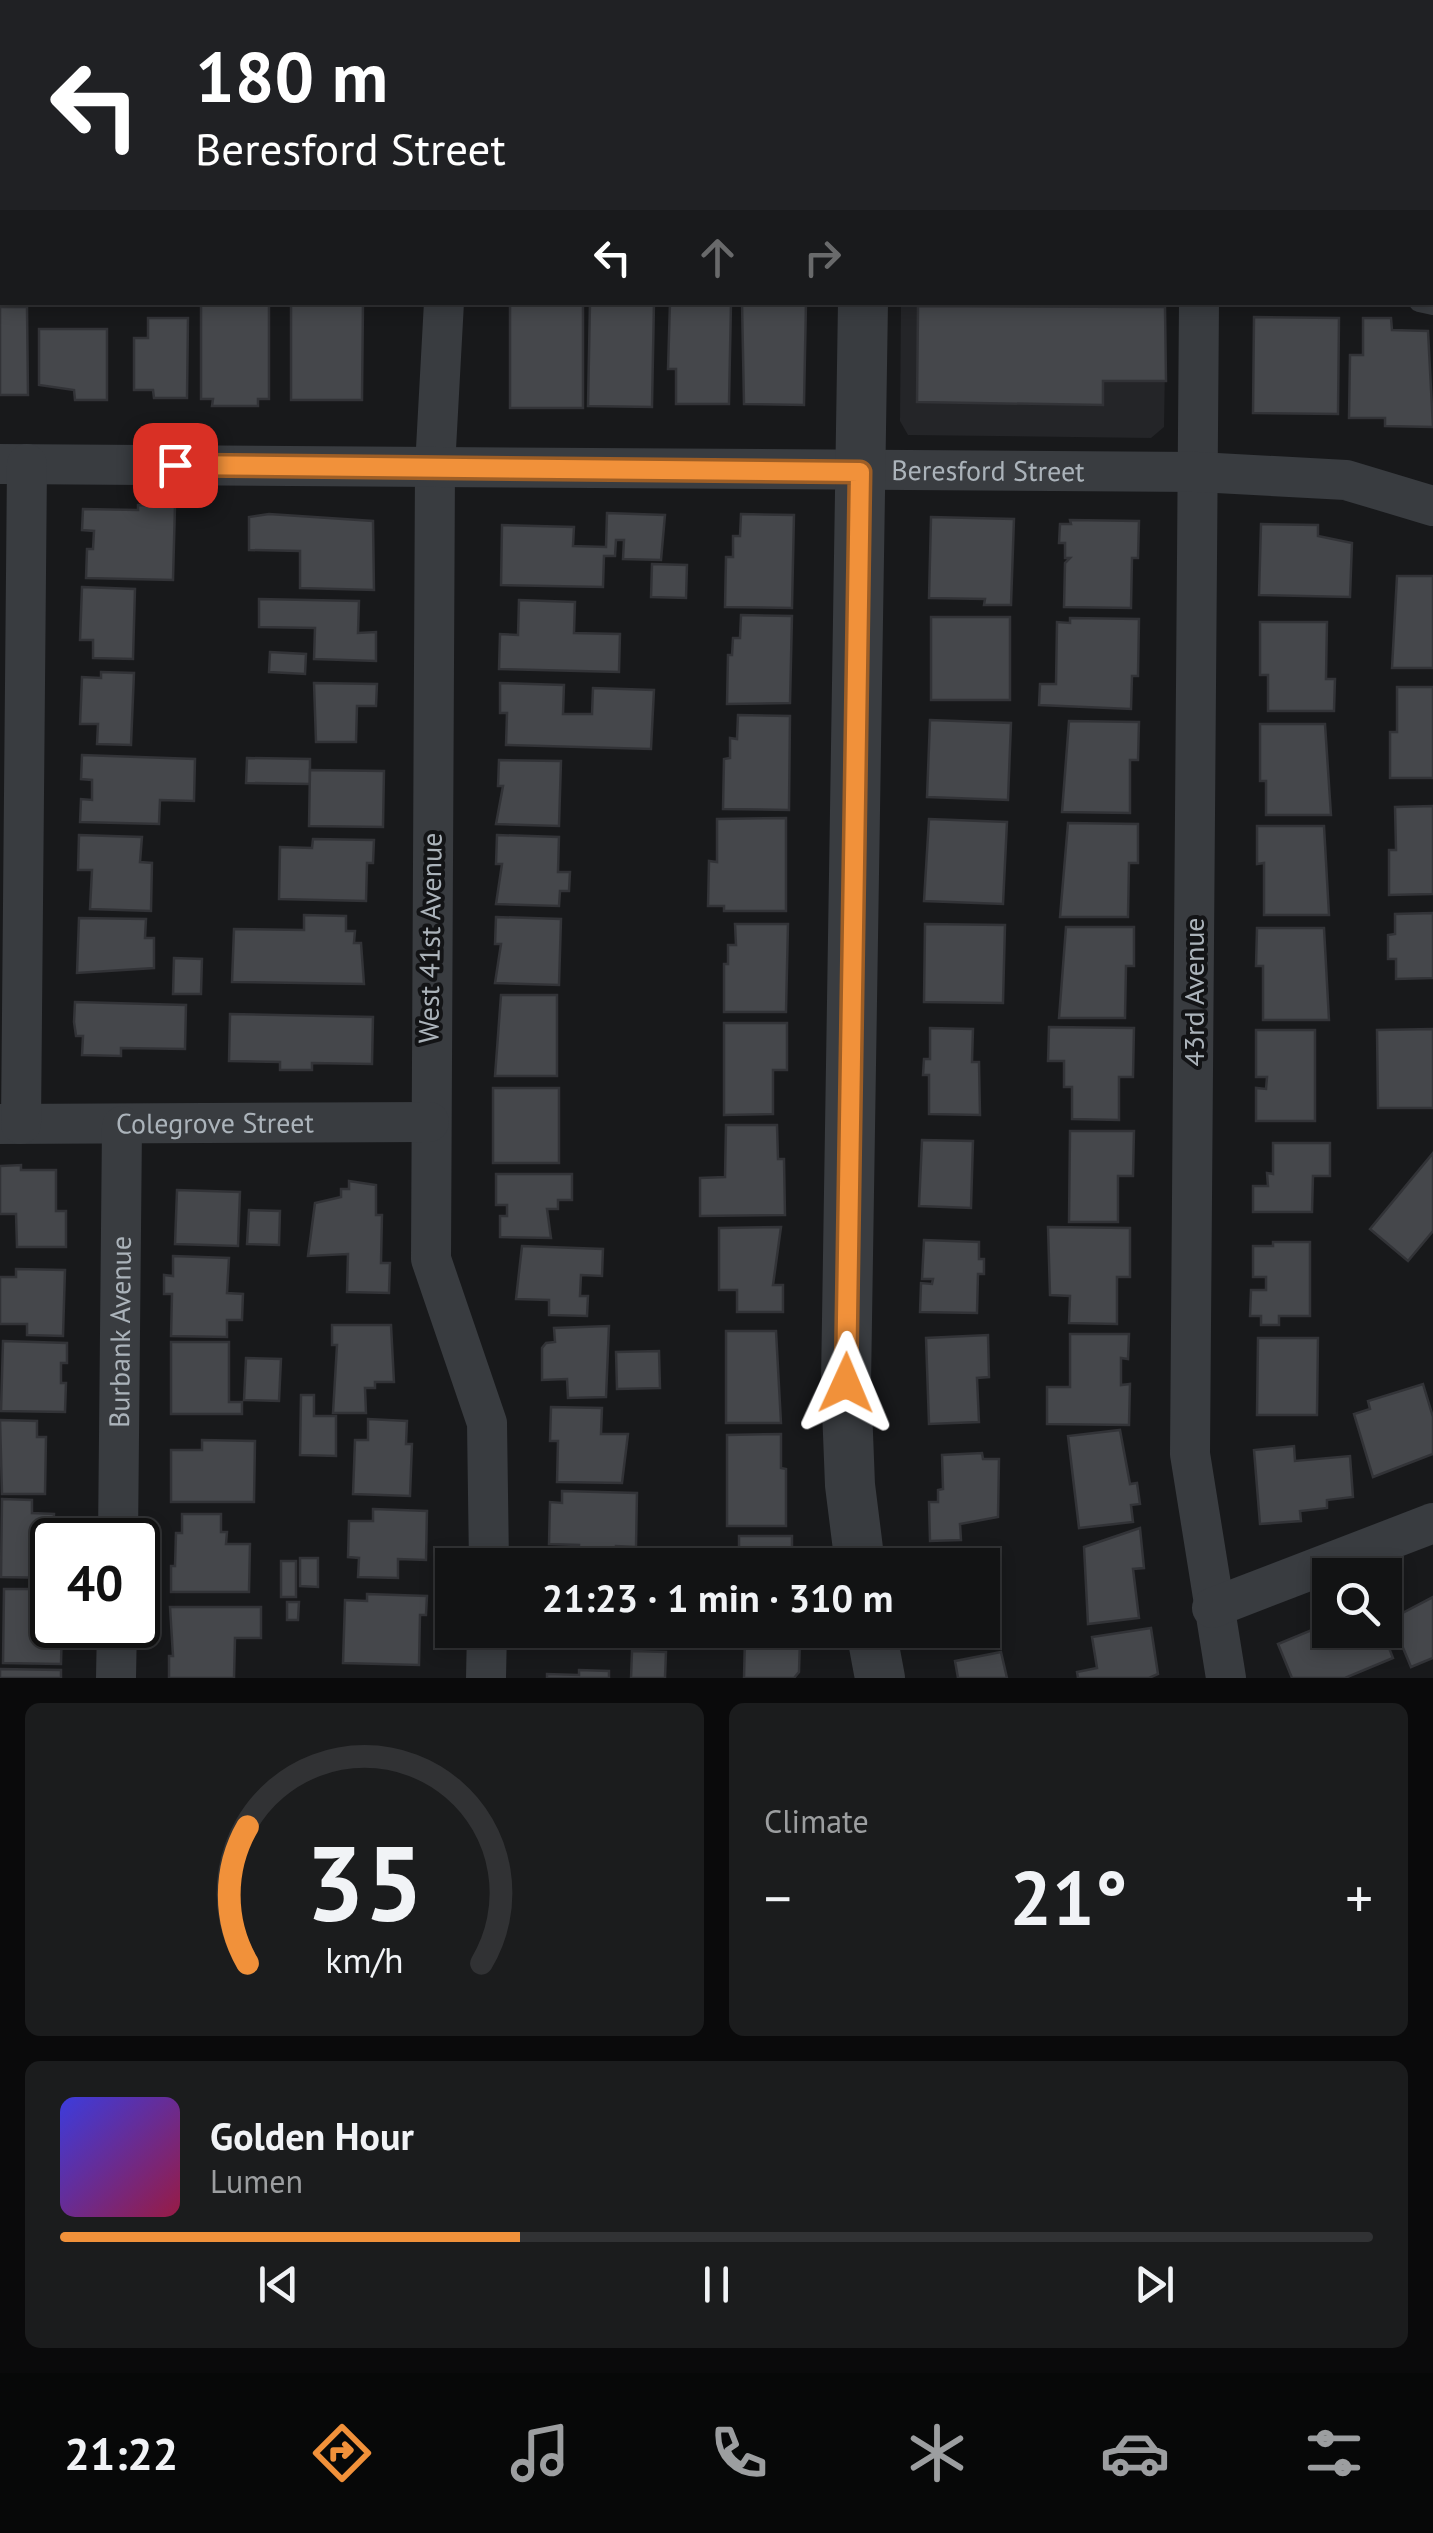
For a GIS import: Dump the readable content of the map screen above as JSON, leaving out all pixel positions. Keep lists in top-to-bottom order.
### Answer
{
  "streets": {
    "street": [
      "Beresford Street",
      "West 41st Avenue",
      "43rd Avenue",
      "Colegrove Street",
      "Burbank Avenue"
    ]
  },
  "crossings": [
    ["Beresford Street", "West 41st Avenue"],
    ["Beresford Street", "43rd Avenue"],
    ["West 41st Avenue", "Colegrove Street"],
    ["Colegrove Street", "Burbank Avenue"]
  ],
  "page": {
    "turn": ["180 m", "Beresford Street"],
    "limit": "40",
    "trip": "21:23 · 1 min · 310 m",
    "tile": "Climate",
    "heat": ["−", "21°", "+"],
    "song": ["Golden Hour", "Lumen"],
    "tabs": "21:22",
    "gauge": ["35", "km/h"]
  }
}
